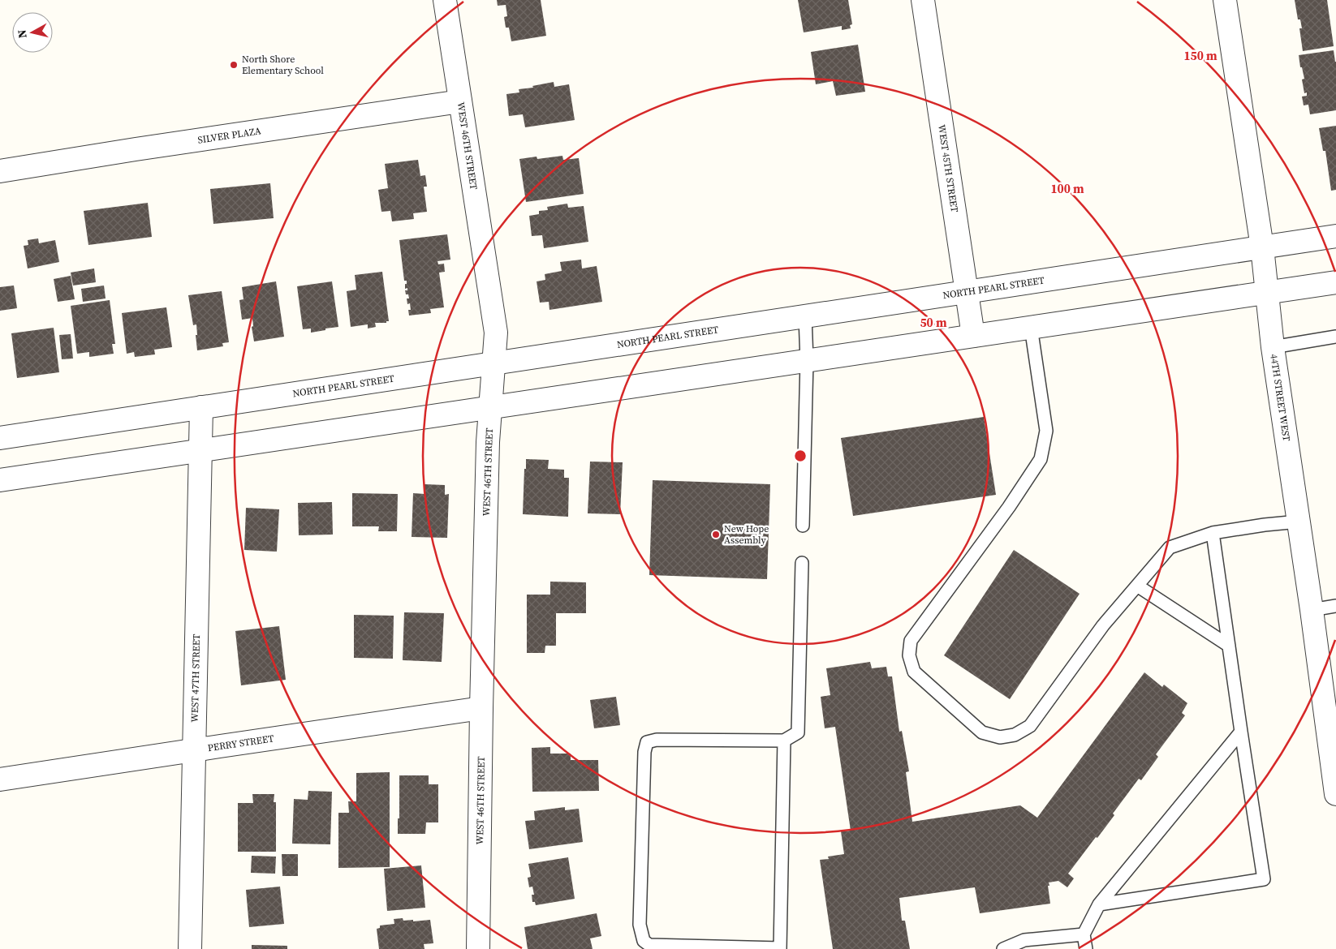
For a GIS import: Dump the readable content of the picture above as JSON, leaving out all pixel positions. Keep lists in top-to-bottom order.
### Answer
{
  "streets": {
    "street": [
      "SILVER PLAZA",
      "WEST 46TH STREET",
      "WEST 45TH STREET",
      "NORTH PEARL STREET",
      "44TH STREET WEST",
      "WEST 47TH STREET",
      "PERRY STREET"
    ]
  },
  "crossings": [
    ["SILVER PLAZA", "WEST 46TH STREET"],
    ["WEST 46TH STREET", "NORTH PEARL STREET"],
    ["WEST 46TH STREET", "PERRY STREET"],
    ["WEST 45TH STREET", "NORTH PEARL STREET"],
    ["NORTH PEARL STREET", "44TH STREET WEST"],
    ["NORTH PEARL STREET", "WEST 47TH STREET"],
    ["WEST 47TH STREET", "PERRY STREET"]
  ],
  "places": ["North Shore Elementary School", "New Hope Assembly"],
  "north": "left",
  "rings": ["150 m", "100 m", "50 m"]
}
